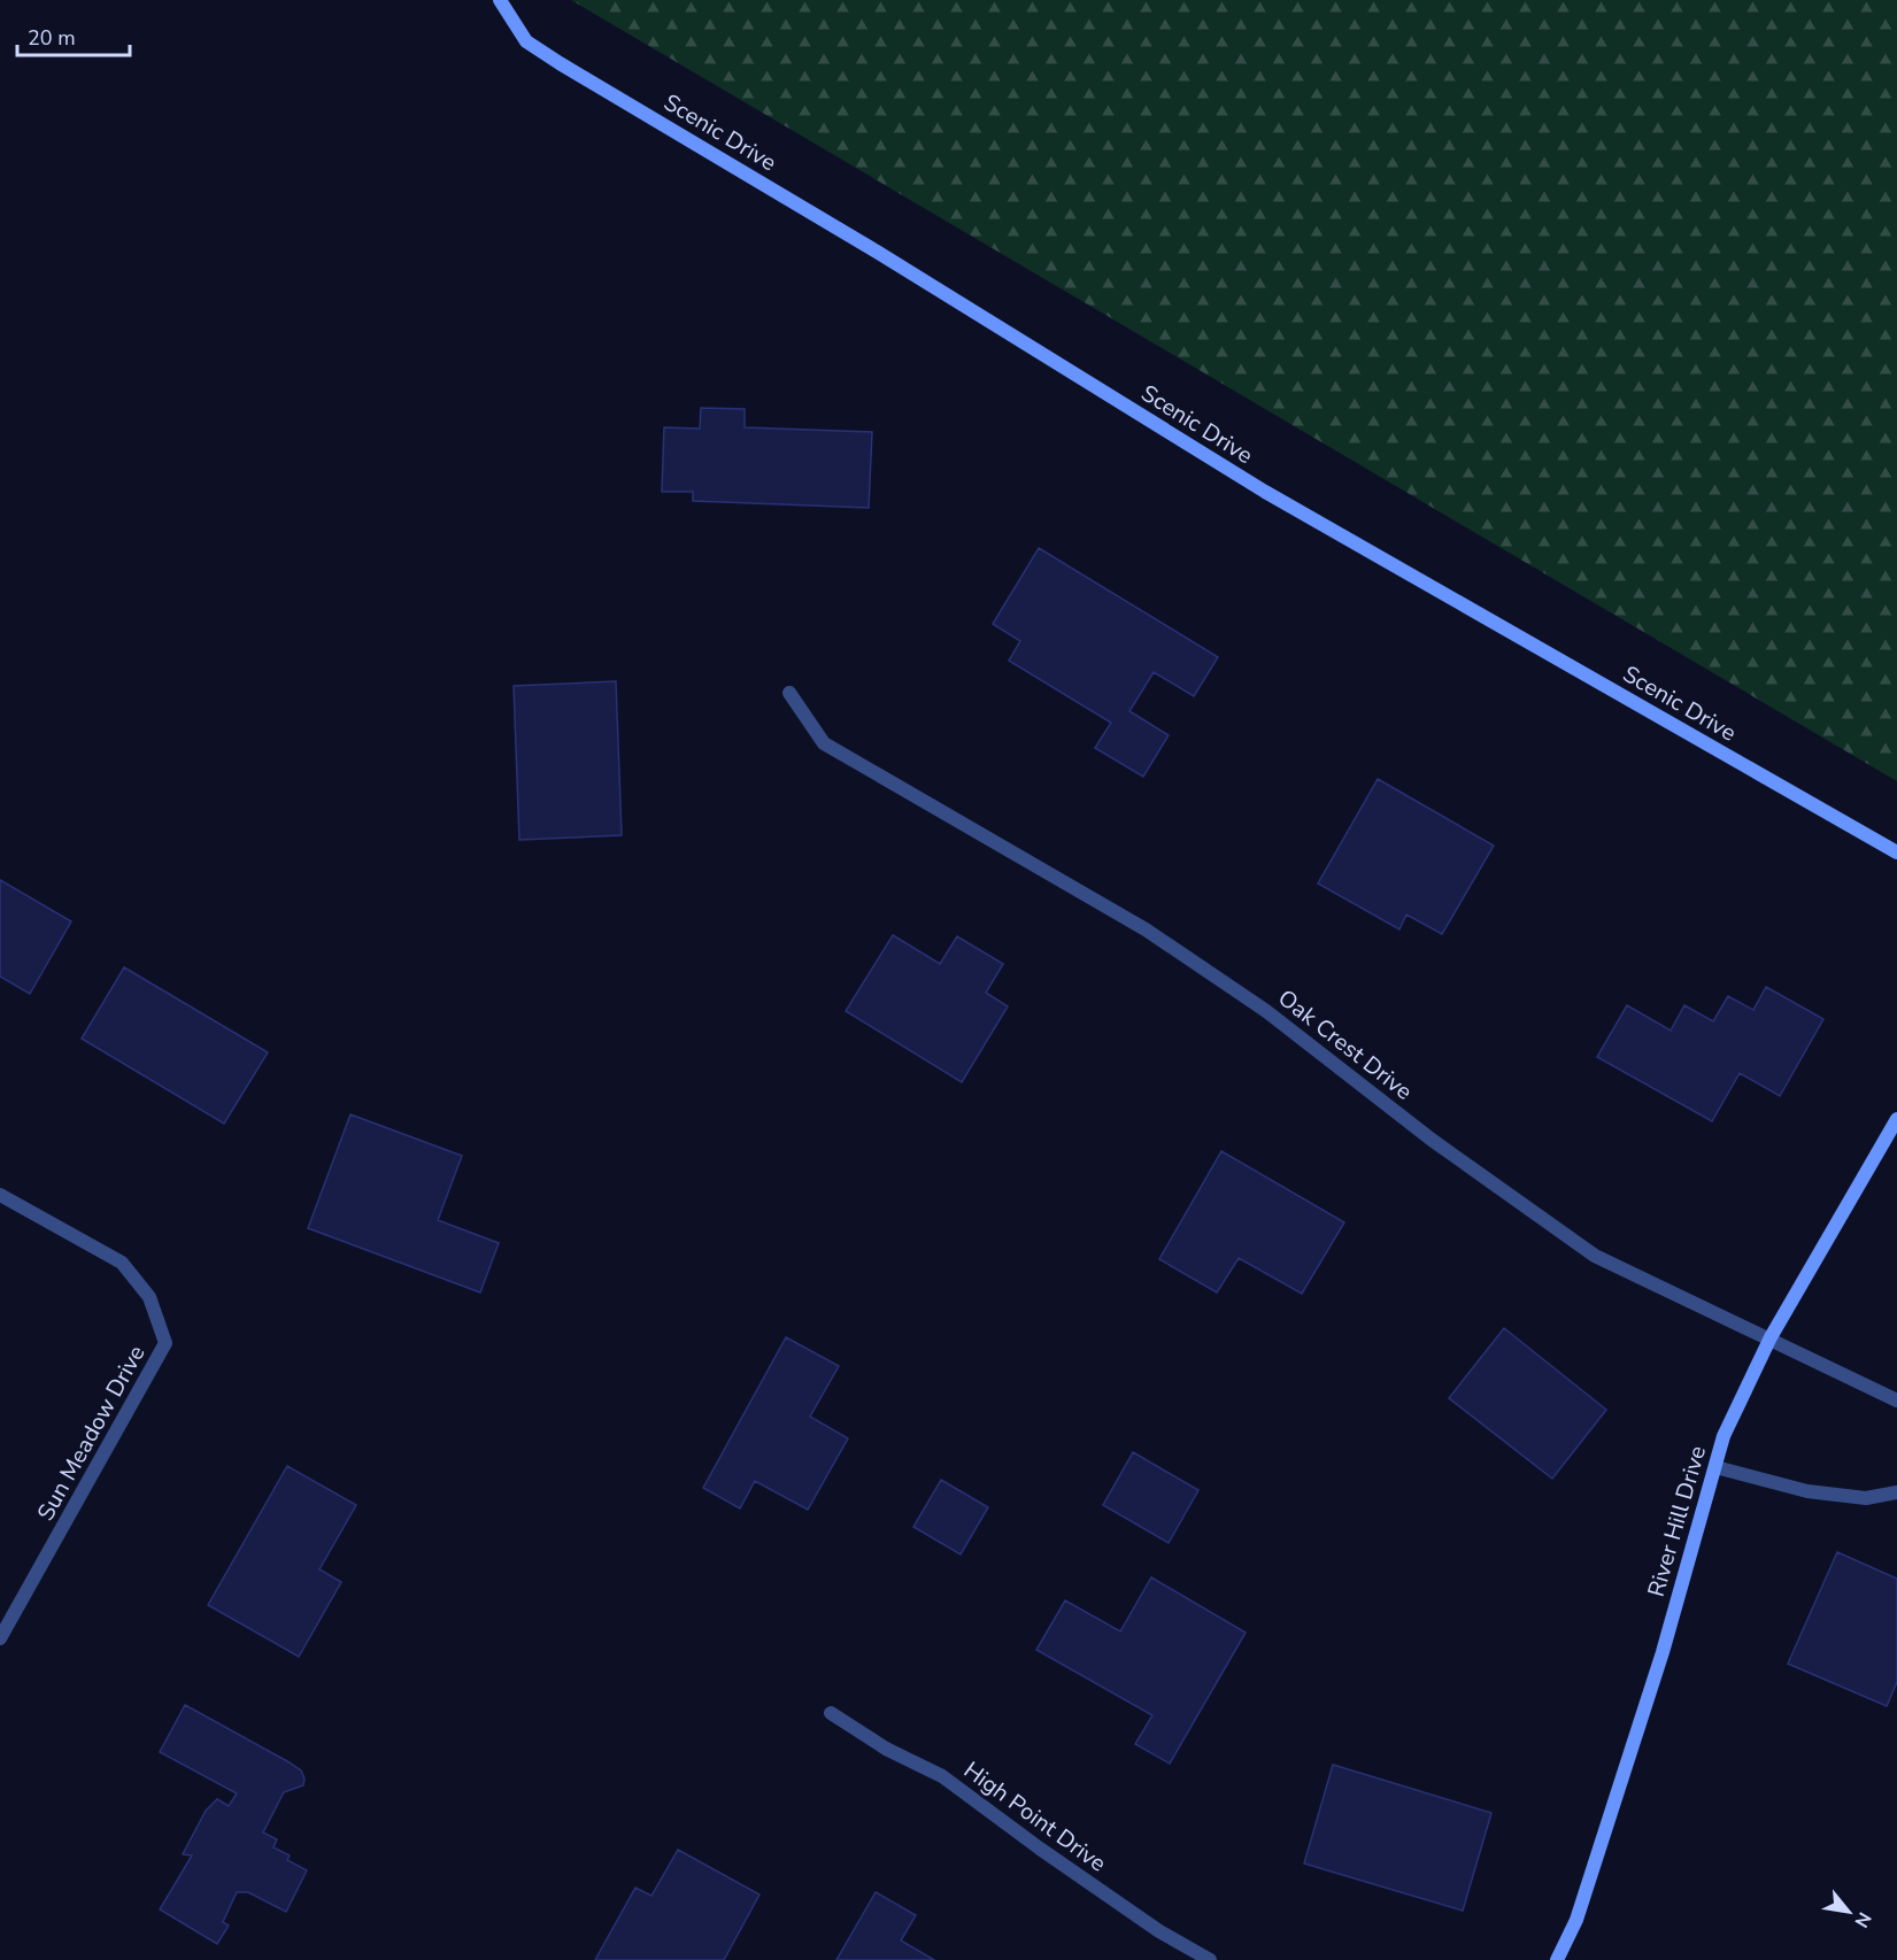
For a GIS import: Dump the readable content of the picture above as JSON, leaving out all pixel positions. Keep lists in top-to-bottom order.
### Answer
{
  "streets": {
    "street": [
      "Scenic Drive",
      "Oak Crest Drive",
      "Sun Meadow Drive",
      "River Hill Drive",
      "High Point Drive"
    ]
  },
  "crossings": [
    ["Oak Crest Drive", "River Hill Drive"]
  ],
  "scale_bar": "20 m",
  "north": "bottom right"
}
